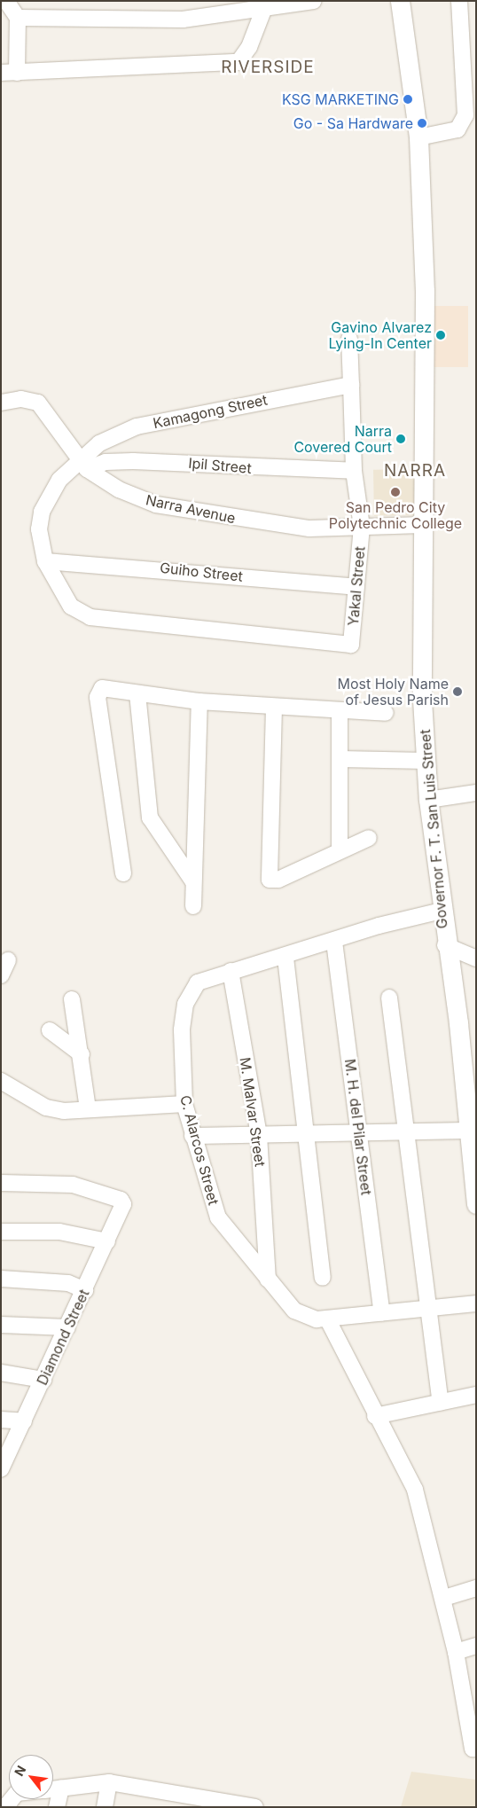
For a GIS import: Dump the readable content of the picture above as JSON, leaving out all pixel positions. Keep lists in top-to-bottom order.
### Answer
{
  "streets": {
    "street": [
      "Kamagong Street",
      "Ipil Street",
      "Narra Avenue",
      "Guiho Street",
      "Yakal Street",
      "Governor F. T. San Luis Street",
      "M. Malvar Street",
      "M. H. del Pilar Street",
      "C. Alarcos Street",
      "Diamond Street"
    ]
  },
  "crossings": [
    ["Kamagong Street", "Ipil Street"],
    ["Kamagong Street", "Narra Avenue"],
    ["Kamagong Street", "Guiho Street"],
    ["Kamagong Street", "Yakal Street"],
    ["Ipil Street", "Narra Avenue"],
    ["Ipil Street", "Yakal Street"],
    ["Narra Avenue", "Yakal Street"],
    ["Narra Avenue", "Governor F. T. San Luis Street"],
    ["Guiho Street", "Yakal Street"],
    ["Governor F. T. San Luis Street", "C. Alarcos Street"],
    ["M. Malvar Street", "C. Alarcos Street"],
    ["M. H. del Pilar Street", "C. Alarcos Street"]
  ],
  "districts": ["RIVERSIDE", "NARRA"],
  "places": [
    "KSG MARKETING",
    "Go - Sa Hardware",
    "Gavino Alvarez Lying-In Center",
    "Narra Covered Court",
    "San Pedro City Polytechnic College",
    "Most Holy Name of Jesus Parish"
  ],
  "north": "top left"
}
